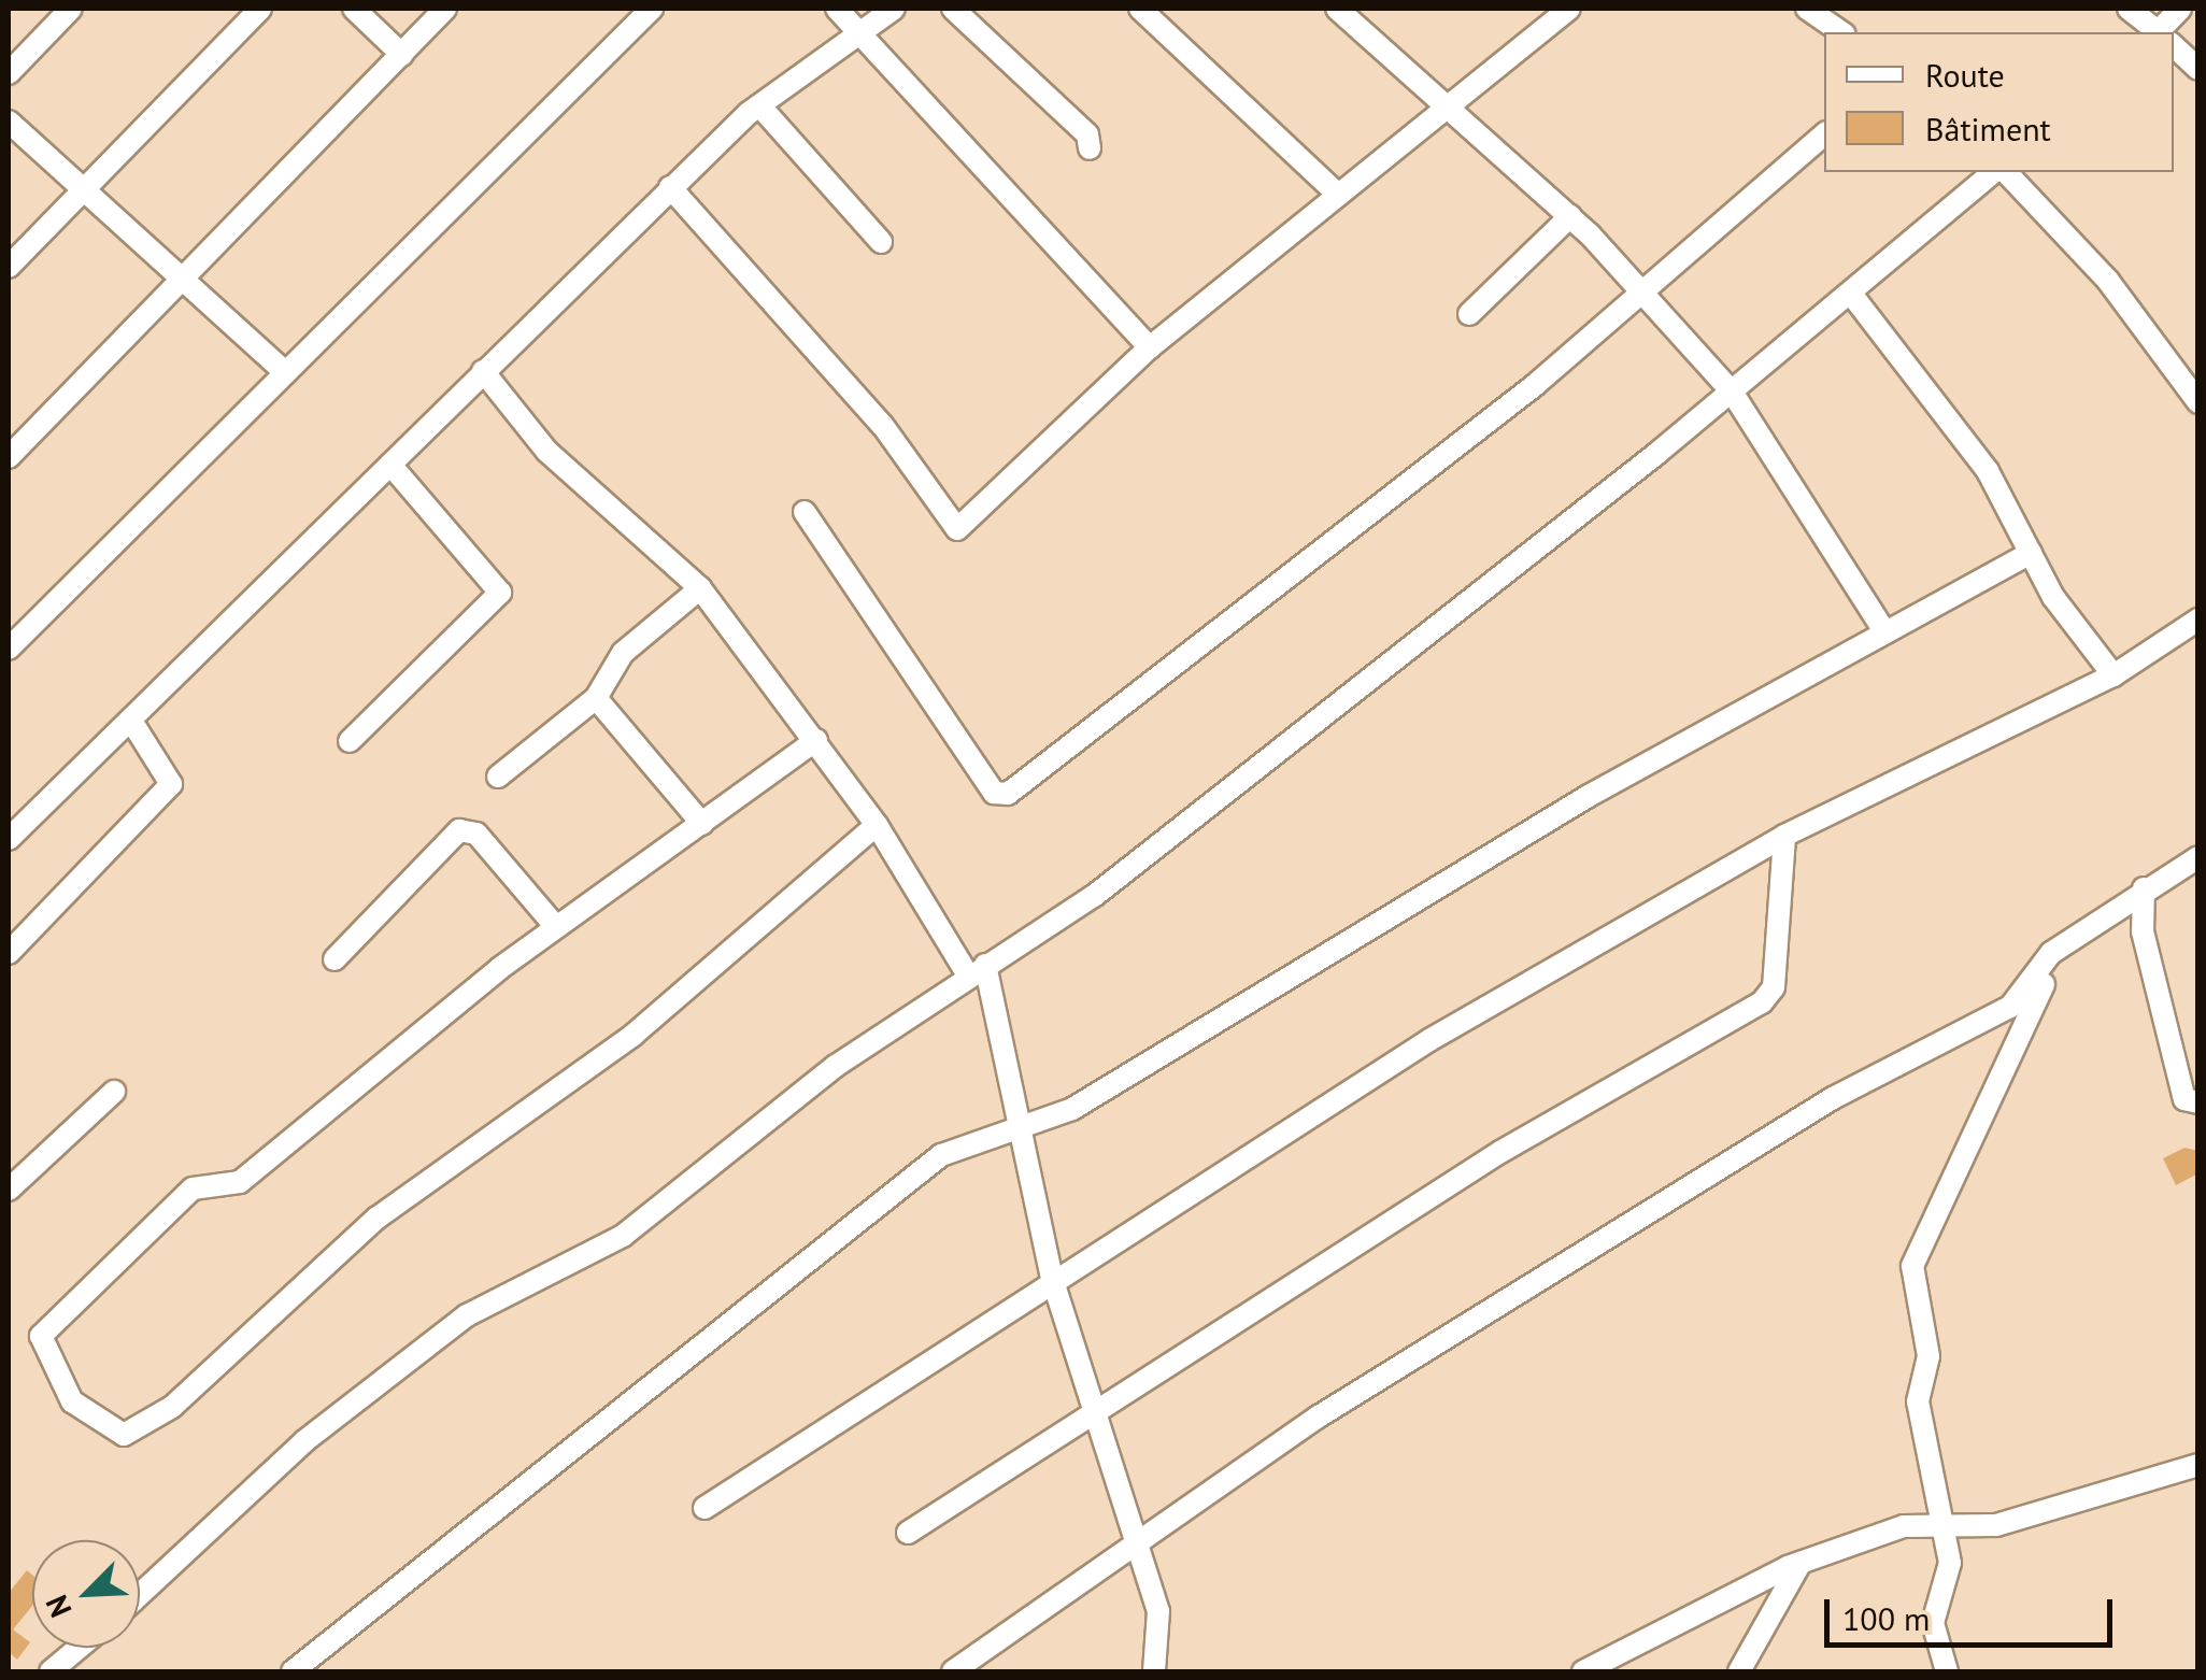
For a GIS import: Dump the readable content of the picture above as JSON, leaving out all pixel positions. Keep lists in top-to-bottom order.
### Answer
{
  "legend": ["Route", "Bâtiment"],
  "scale_bar": "100 m",
  "north": "bottom left"
}
